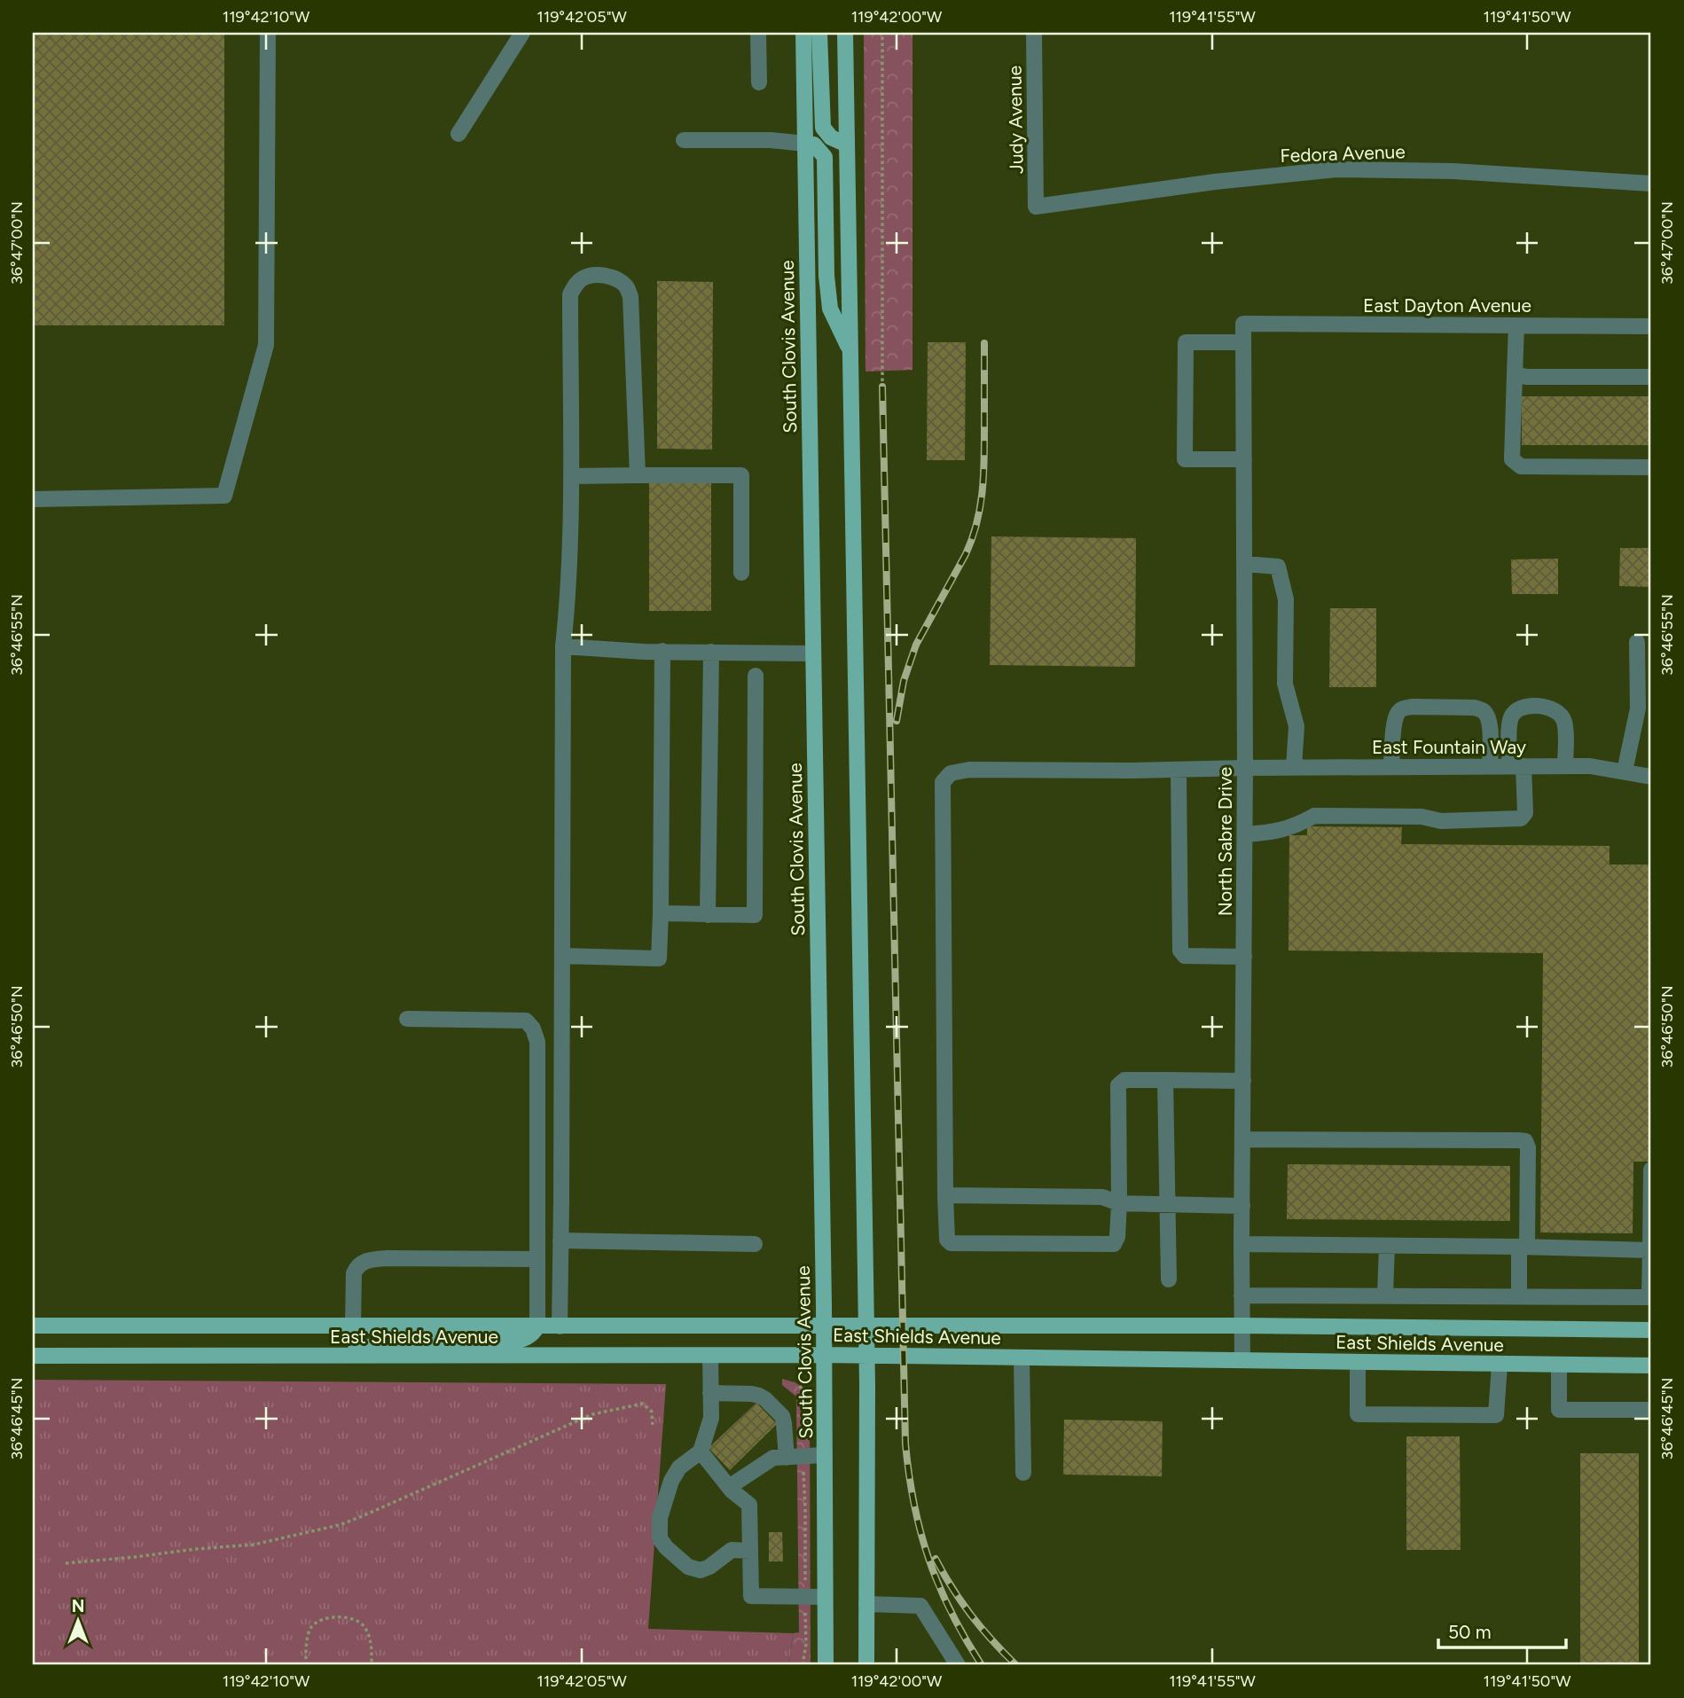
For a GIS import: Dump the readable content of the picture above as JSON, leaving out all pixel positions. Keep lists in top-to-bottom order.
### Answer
{
  "streets": {
    "main road": ["South Clovis Avenue", "East Shields Avenue"],
    "street": [
      "Judy Avenue",
      "Fedora Avenue",
      "East Dayton Avenue",
      "East Fountain Way",
      "North Sabre Drive"
    ]
  },
  "crossings": [
    ["Judy Avenue", "Fedora Avenue"],
    ["East Dayton Avenue", "North Sabre Drive"],
    ["South Clovis Avenue", "East Shields Avenue"],
    ["East Fountain Way", "North Sabre Drive"],
    ["North Sabre Drive", "East Shields Avenue"]
  ],
  "scale_bar": "50 m",
  "north": "top",
  "coordinates": [
    "119°42'10\"W",
    "119°42'05\"W",
    "119°42'00\"W",
    "119°41'55\"W",
    "119°41'50\"W",
    "36°47'00\"N",
    "36°46'55\"N",
    "36°46'50\"N",
    "36°46'45\"N"
  ]
}
